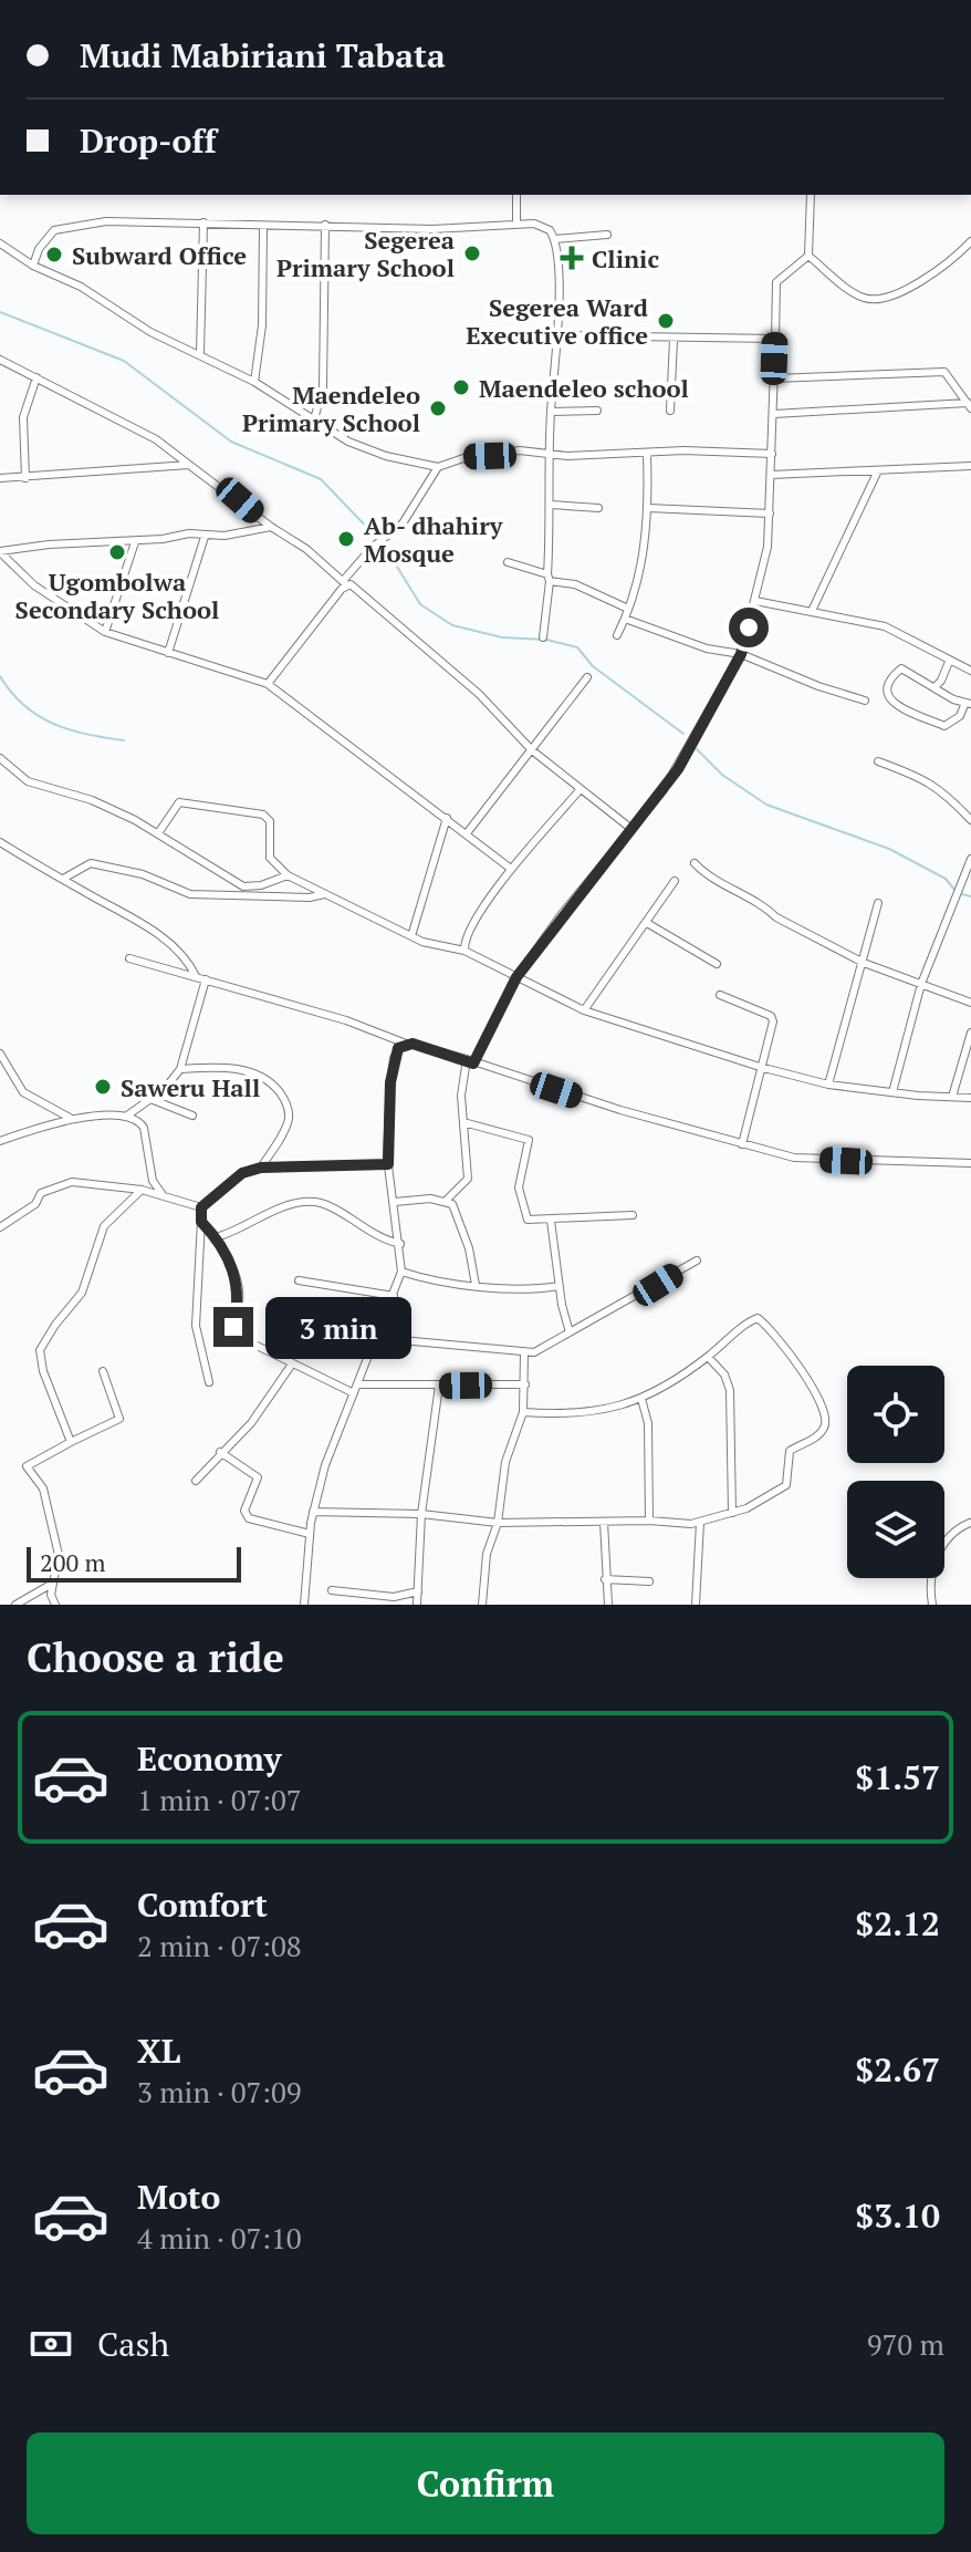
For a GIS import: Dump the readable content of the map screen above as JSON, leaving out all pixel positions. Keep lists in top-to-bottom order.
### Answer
{
  "places": {
    "other": [
      "Segerea Primary School",
      "Subward Office",
      "Segerea Ward Executive office",
      "Maendeleo school",
      "Maendeleo Primary School",
      "Ab- dhahiry Mosque",
      "Ugombolwa Secondary School",
      "Saweru Hall"
    ],
    "health": ["Clinic"]
  },
  "scale_bar": "200 m",
  "page": {
    "banner": ["Mudi Mabiriani Tabata", "Drop-off"],
    "bubble": "3 min",
    "scale": "200 m",
    "heading": "Choose a ride",
    "list": [
      {
        "name": "Economy",
        "note": "1 min · 07:07",
        "value": "$1.57"
      },
      {
        "name": "Comfort",
        "note": "2 min · 07:08",
        "value": "$2.12"
      },
      {
        "name": "XL",
        "note": "3 min · 07:09",
        "value": "$2.67"
      },
      {
        "name": "Moto",
        "note": "4 min · 07:10",
        "value": "$3.10"
      }
    ],
    "pay": ["Cash", "970 m"],
    "buttons": "Confirm"
  }
}
